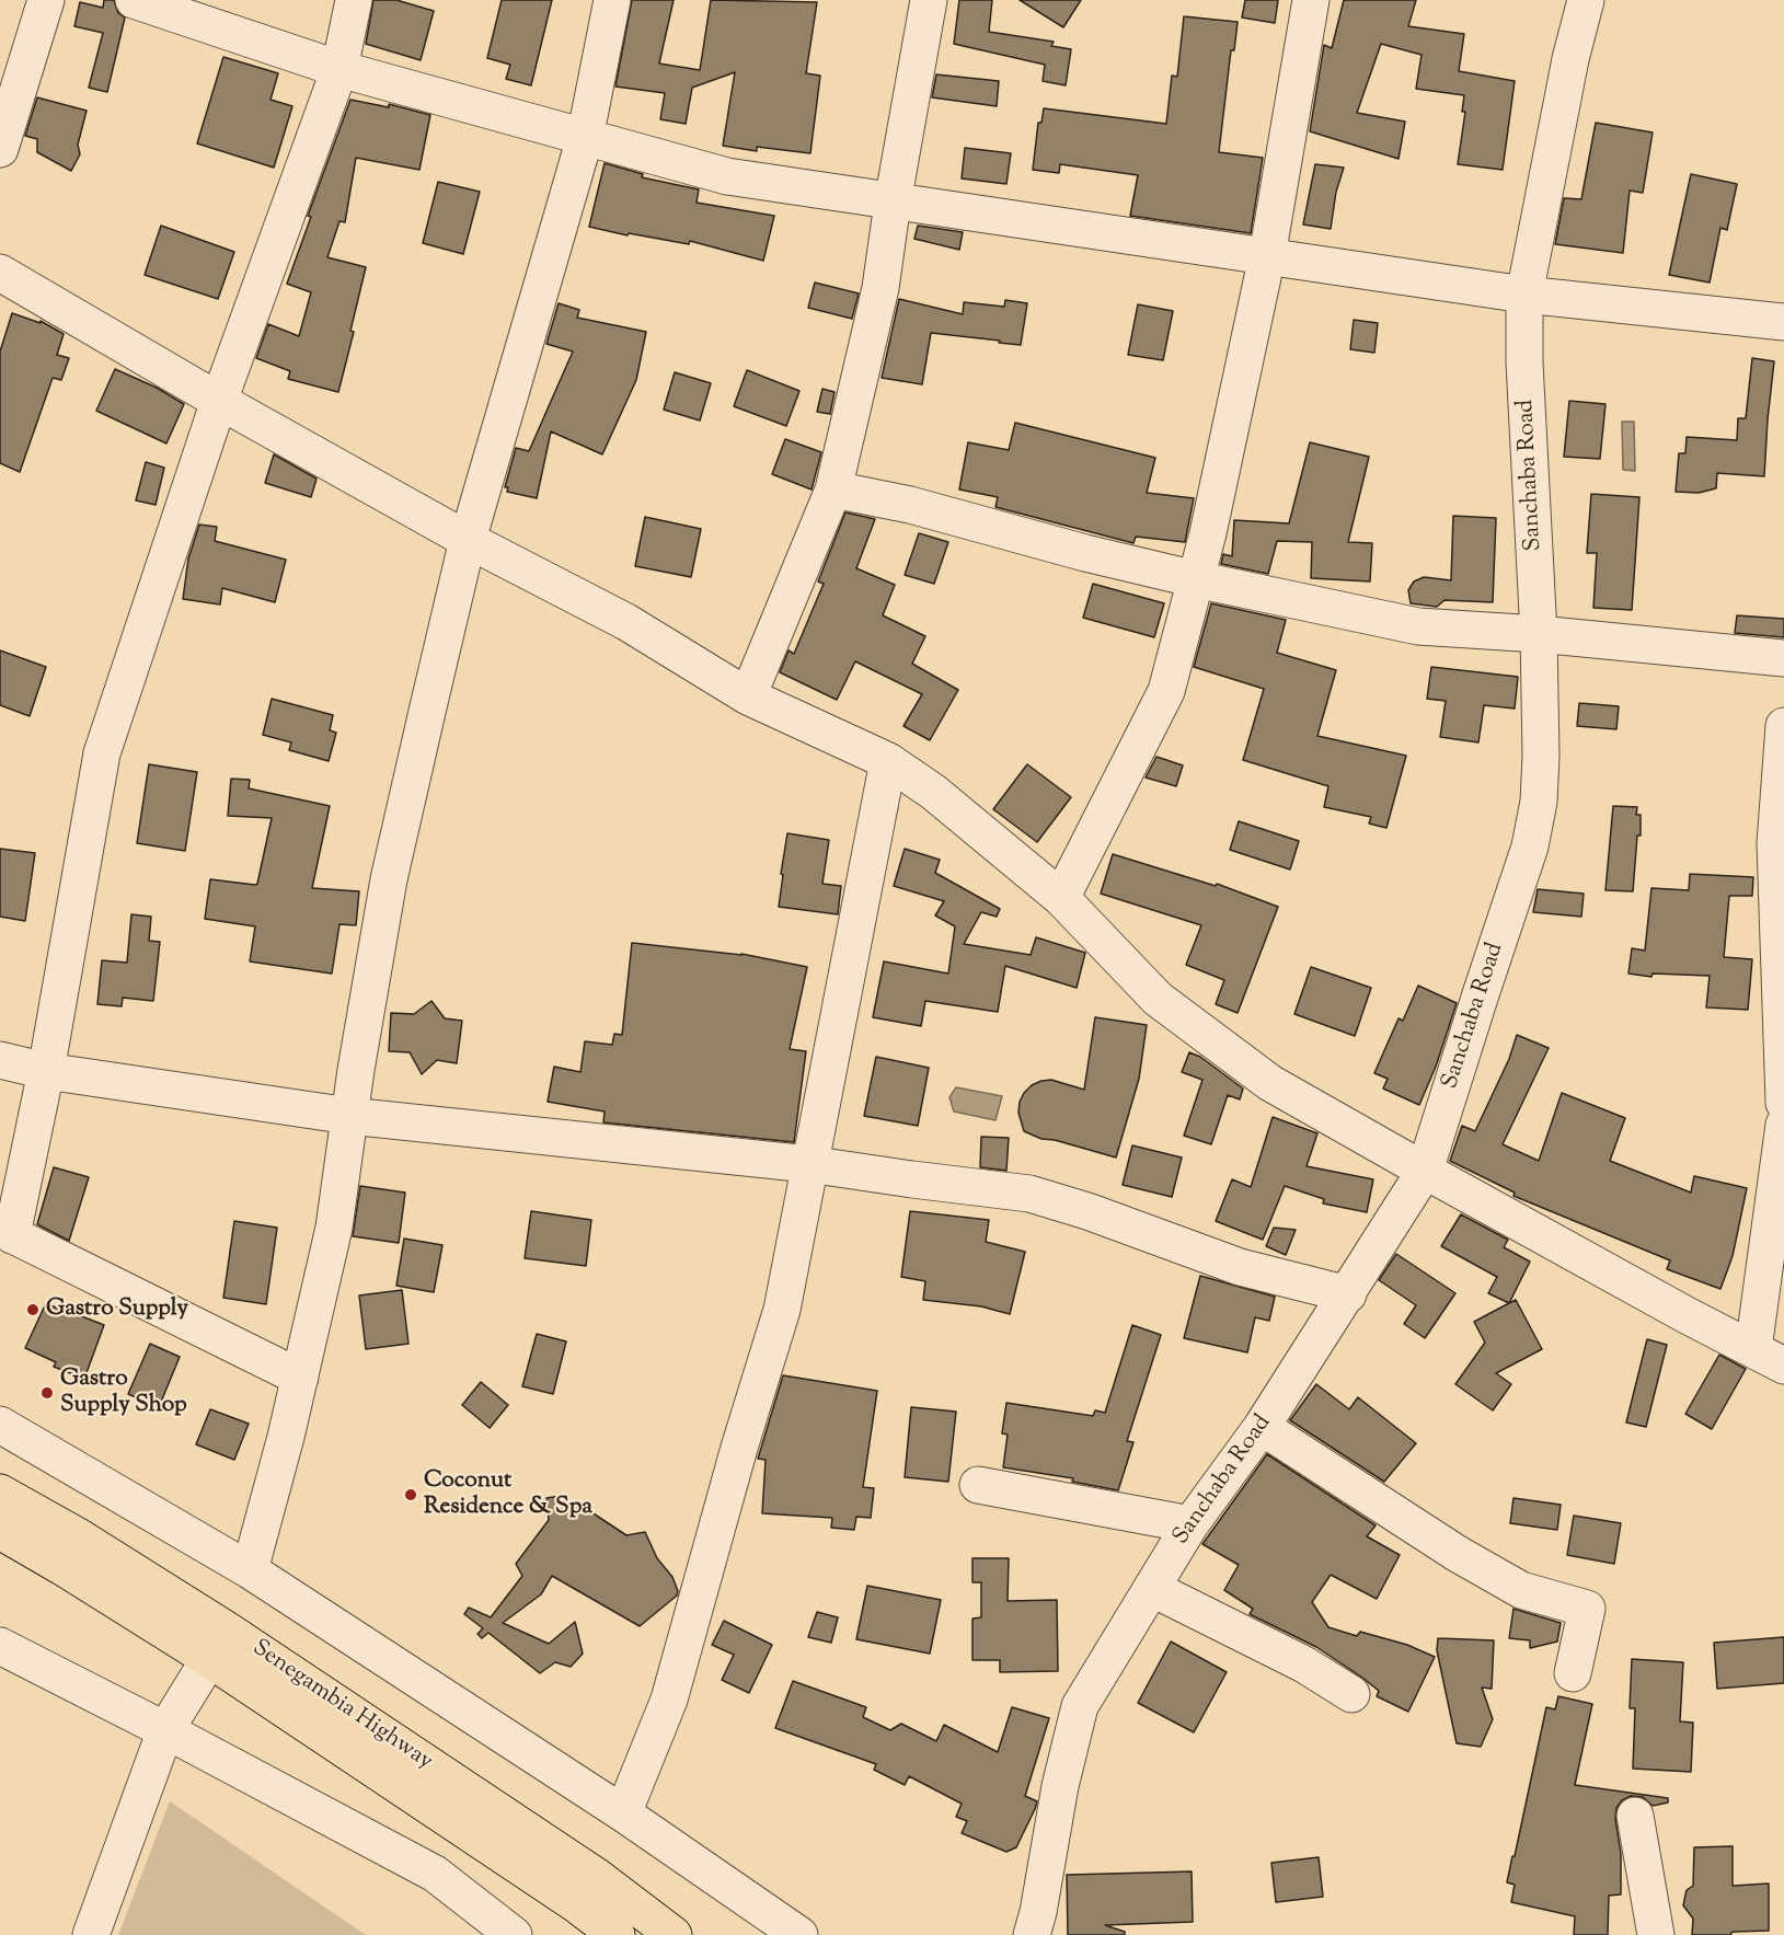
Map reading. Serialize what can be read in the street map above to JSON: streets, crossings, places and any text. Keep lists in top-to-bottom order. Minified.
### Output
{"streets":{"main road":["Senegambia Highway"],"street":["Sanchaba Road"]},"places":["Gastro Supply","Gastro Supply Shop","Coconut Residence & Spa"]}
